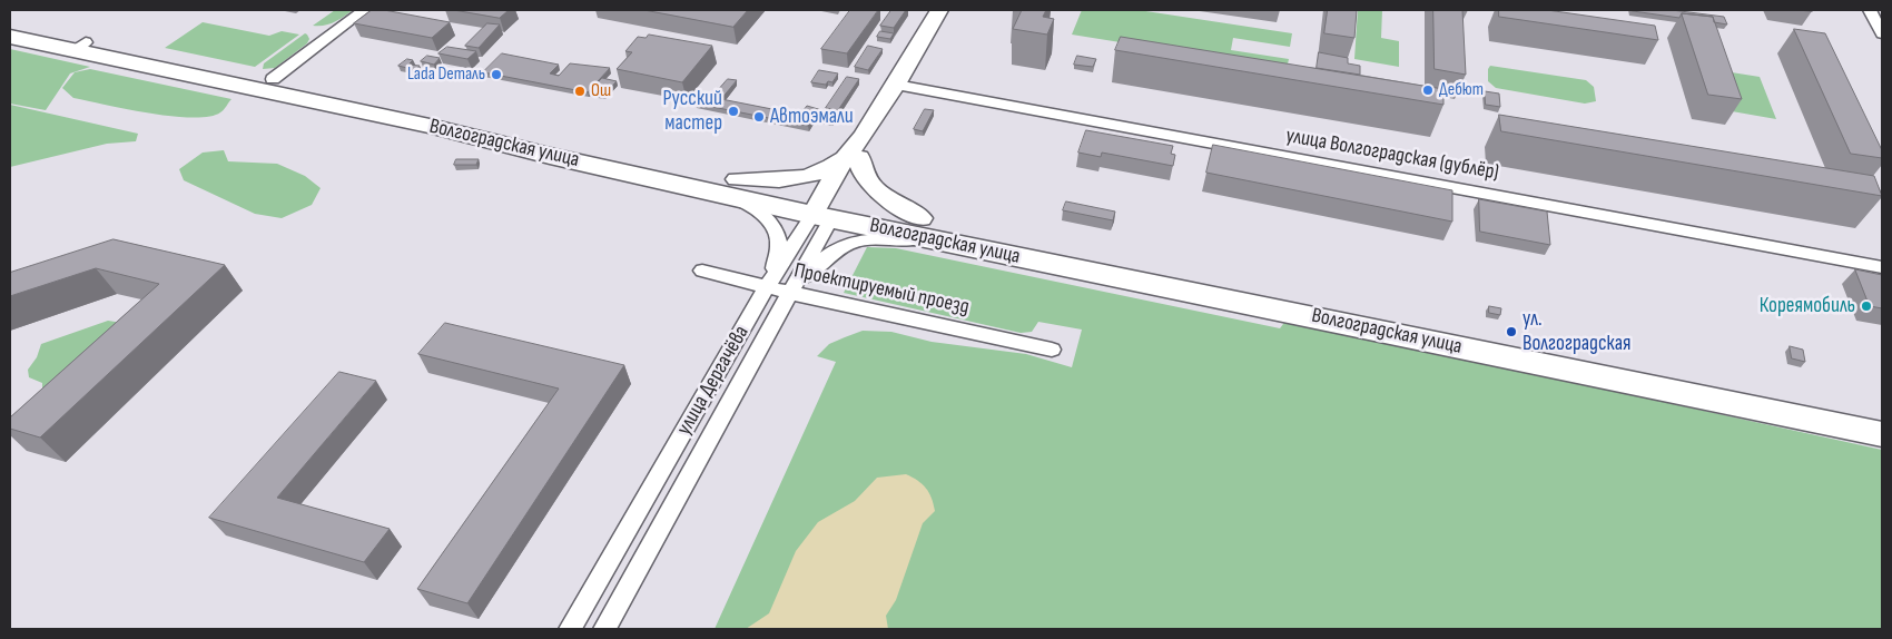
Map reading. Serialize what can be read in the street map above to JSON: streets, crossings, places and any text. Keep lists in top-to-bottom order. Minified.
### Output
{"streets":{"main road":["Волгоградская улица"],"street":["улица Волгоградская (дублёр)","Проектируемый проезд","улица Дергачёва"]},"crossings":[["Волгоградская улица","улица Дергачёва"],["улица Волгоградская (дублёр)","улица Дергачёва"],["Проектируемый проезд","улица Дергачёва"]],"places":["Lada Dеталь","Дебют","Ош","Русский мастер","Автоэмали","Кореямобиль","ул. Волгоградская"]}
